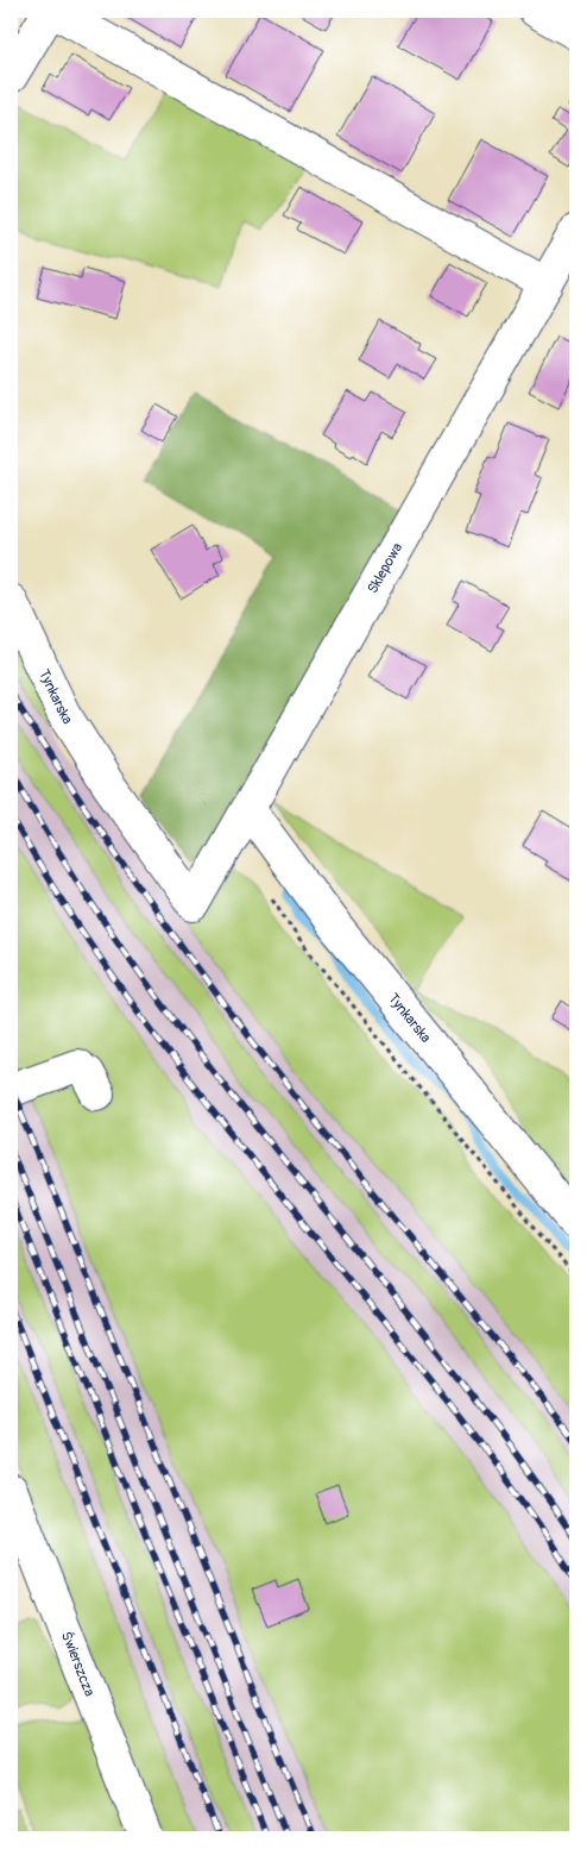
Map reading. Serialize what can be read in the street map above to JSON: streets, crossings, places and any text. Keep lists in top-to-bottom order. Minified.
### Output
{"streets":{"street":["Sklepowa","Tynkarska","Świerszcza"]},"crossings":[["Sklepowa","Tynkarska"]]}
